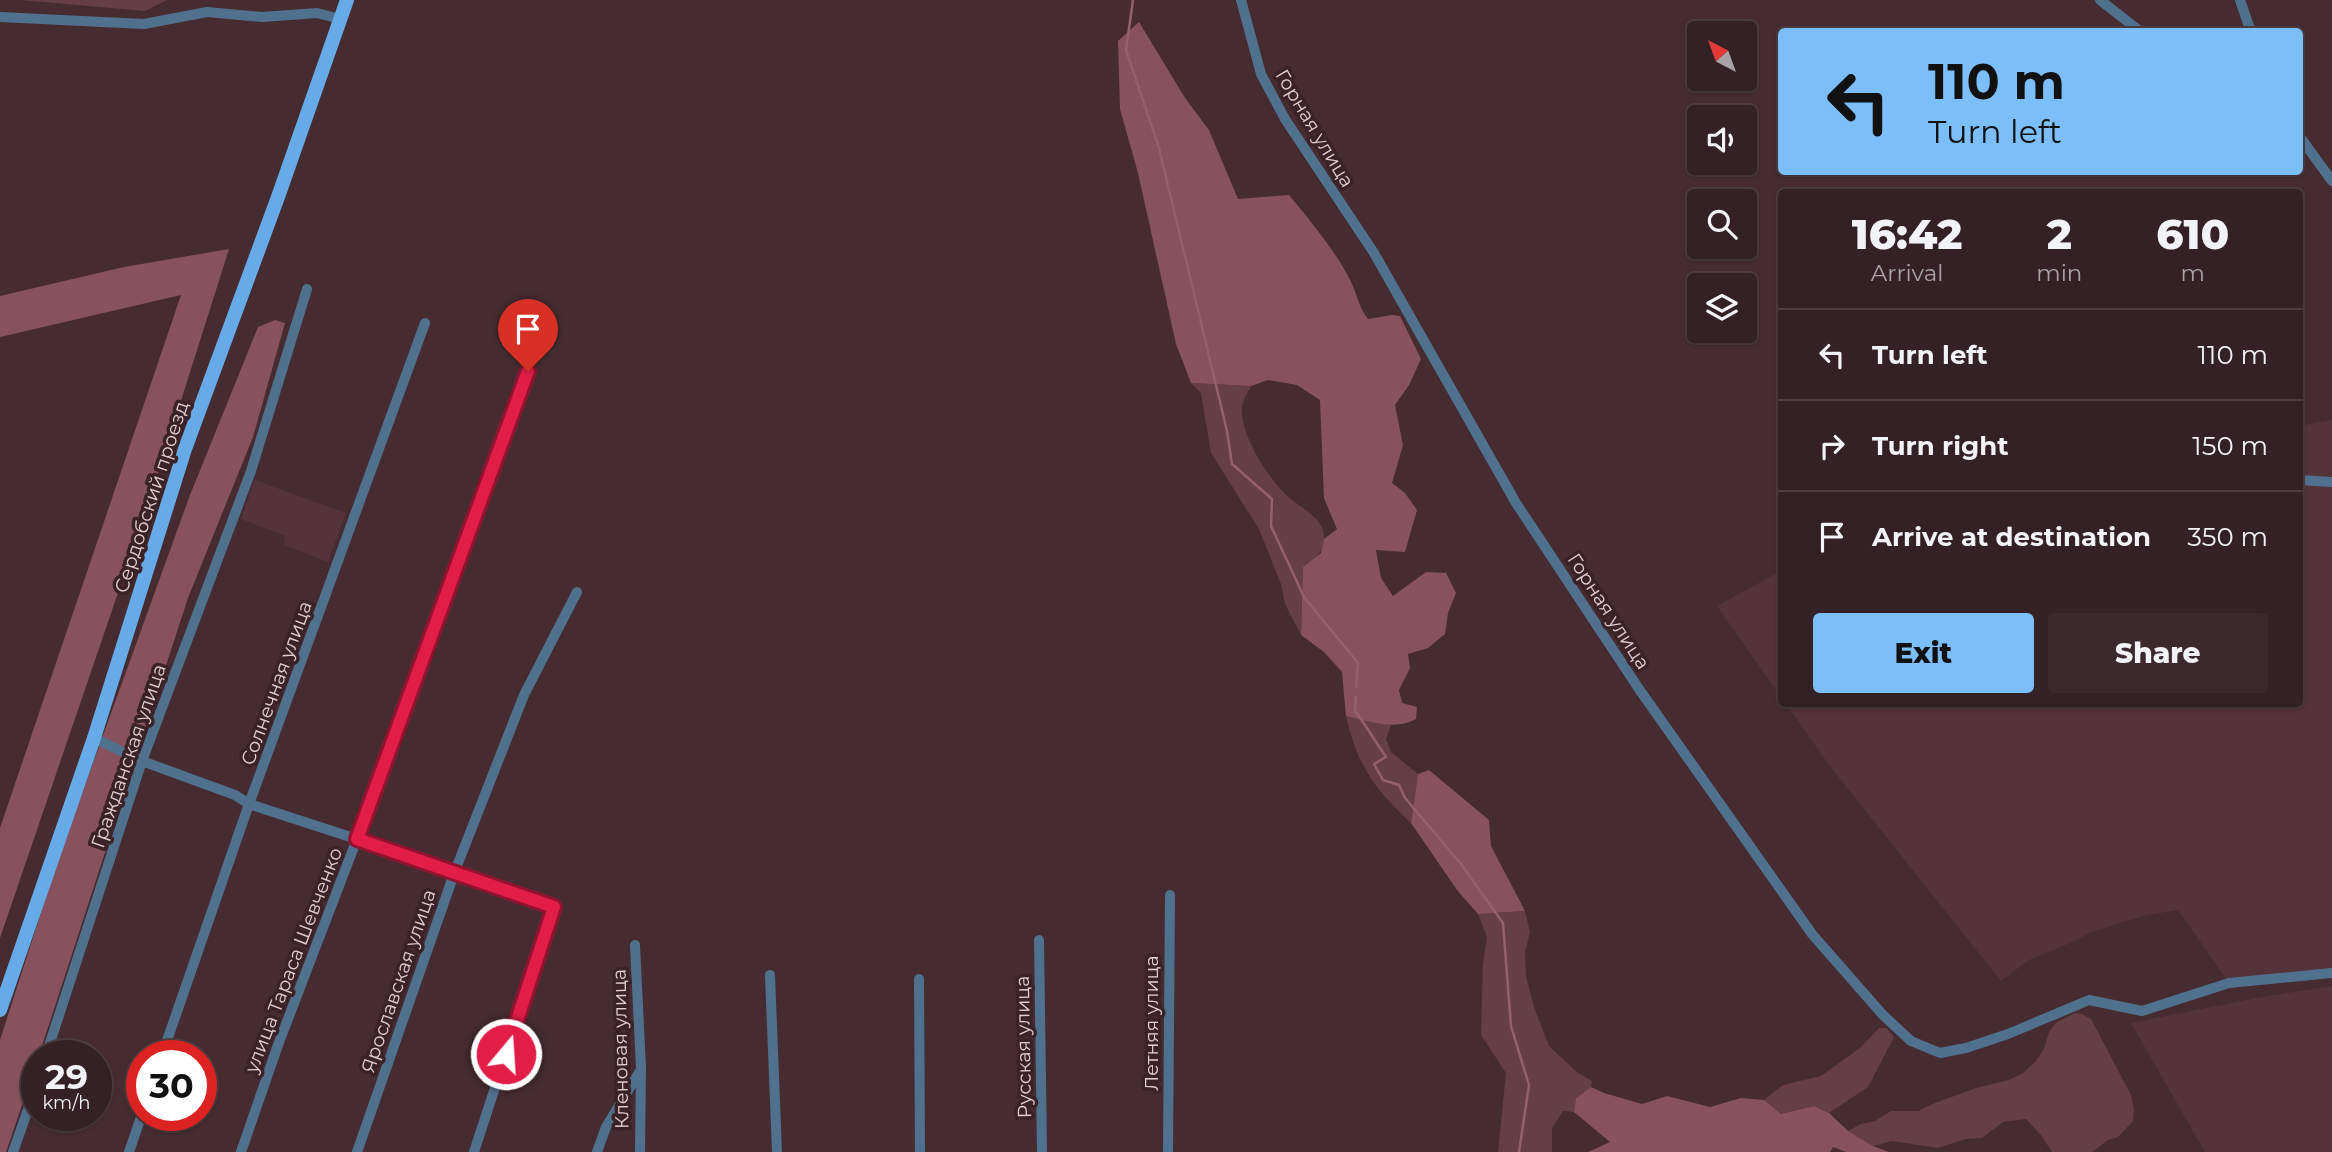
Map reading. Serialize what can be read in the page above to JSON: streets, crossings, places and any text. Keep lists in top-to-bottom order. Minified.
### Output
{"streets":{"main road":["Сердобский проезд"],"street":["Горная улица","Солнечная улица","Гражданская улица","улица Тараса Шевченко","Ярославская улица","Летняя улица","Русская улица","Кленовая улица"]},"north":"top left","page":{"turn":["110 m","Turn left"],"eta":["16:42","Arrival","2","min","610","m"],"list":[{"name":"Turn left","value":"110 m"},{"name":"Turn right","value":"150 m"},{"name":"Arrive at destination","value":"350 m"}],"buttons":["Exit","Share"],"speed":"29 km/h","limit":"30"}}
